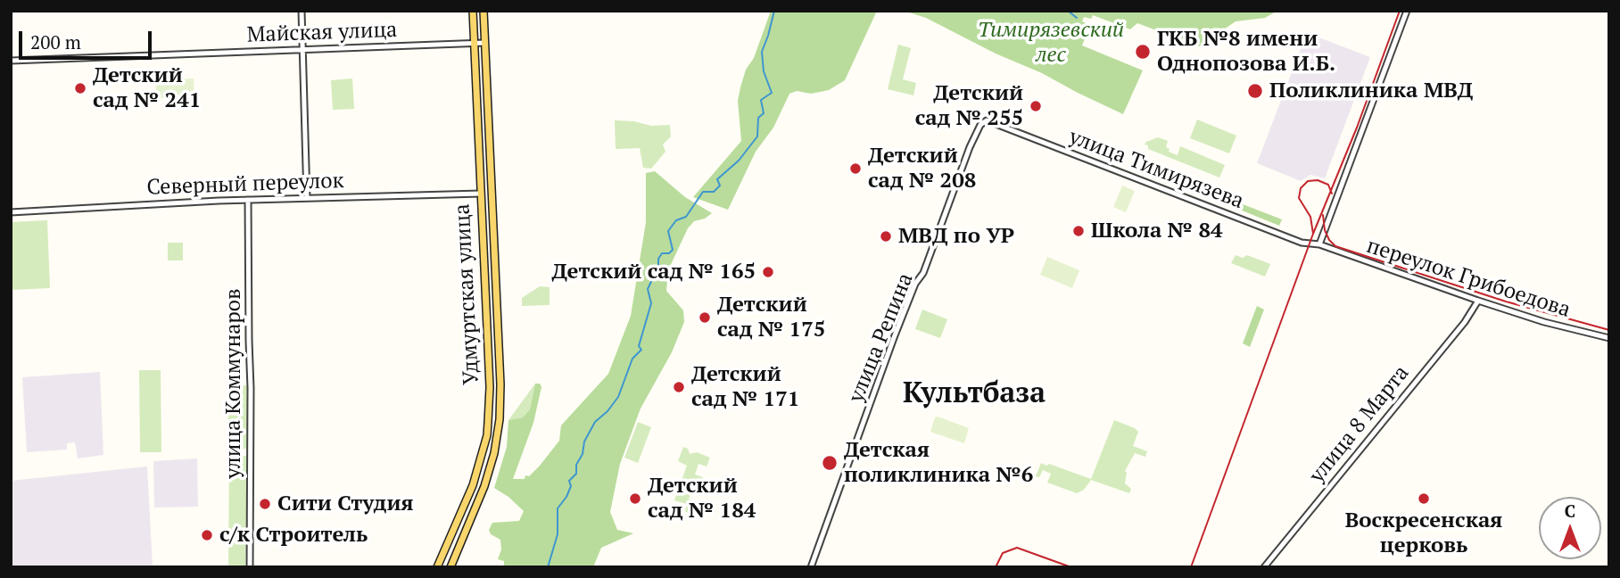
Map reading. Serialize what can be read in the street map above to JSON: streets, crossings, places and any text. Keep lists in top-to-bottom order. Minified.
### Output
{"streets":{"main road":["Удмуртская улица"],"street":["Майская улица","улица Тимирязева","Северный переулок","переулок Грибоедова","улица Репина","улица Коммунаров","улица 8 Марта"]},"crossings":[["Майская улица","Удмуртская улица"],["улица Тимирязева","переулок Грибоедова"],["улица Тимирязева","улица Репина"],["Северный переулок","Удмуртская улица"],["Северный переулок","улица Коммунаров"],["переулок Грибоедова","улица 8 Марта"]],"districts":["Культбаза"],"parks":["Тимирязевский лес"],"places":["ГКБ №8 имени Однопозова И.Б.","Детский сад № 241","Поликлиника МВД","Детский сад № 255","Детский сад № 208","Школа № 84","МВД по УР","Детский сад № 165","Детский сад № 175","Детский сад № 171","Детская поликлиника №6","Детский сад № 184","Воскресенская церковь","Сити Студия","с/к Строитель"],"scale_bar":"200 m","north":"top"}
